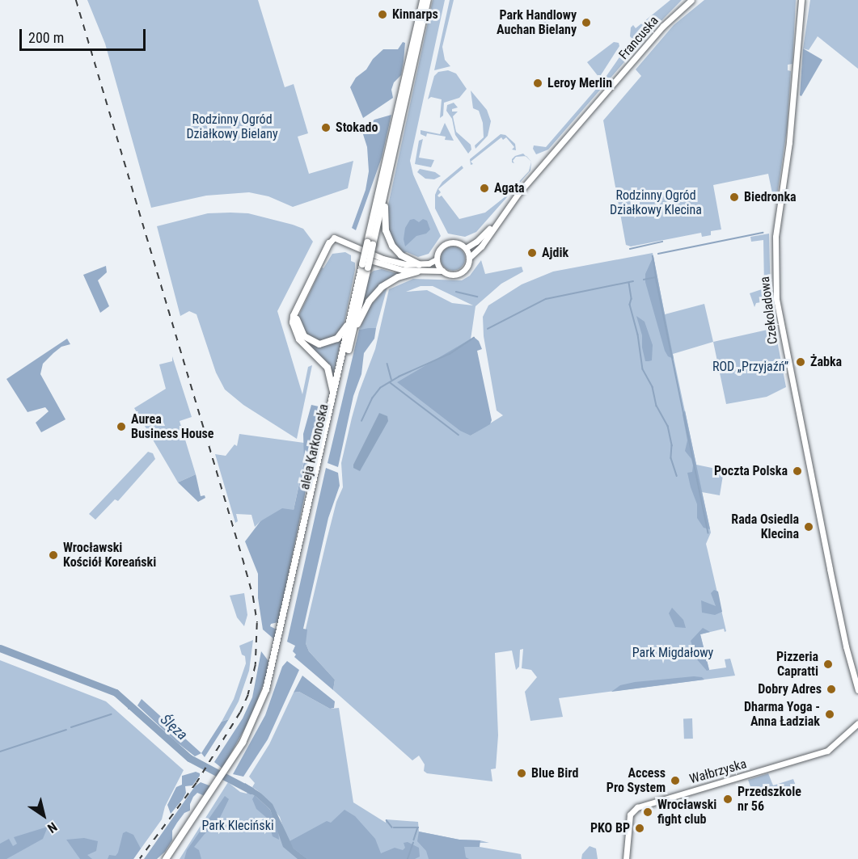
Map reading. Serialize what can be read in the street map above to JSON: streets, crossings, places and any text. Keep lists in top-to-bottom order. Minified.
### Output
{"streets":{"main road":["aleja Karkonoska"],"street":["Francuska","Czekoladowa","Wałbrzyska"]},"water":["Ślęza"],"parks":["Rodzinny Ogród Działkowy Bielany","Rodzinny Ogród Działkowy Klecina","ROD „Przyjaźń”","Park Migdałowy","Park Kleciński"],"places":["Kinnarps","Park Handlowy Auchan Bielany","Leroy Merlin","Stokado","Agata","Biedronka","Ajdik","Żabka","Aurea Business House","Poczta Polska","Rada Osiedla Klecina","Wrocławski Kościół Koreański","Pizzeria Capratti","Dobry Adres","Dharma Yoga - Anna Ładziak","Blue Bird","Access Pro System","Przedszkole nr 56","Wrocławski fight club","PKO BP"],"scale_bar":"200 m","north":"bottom right"}
